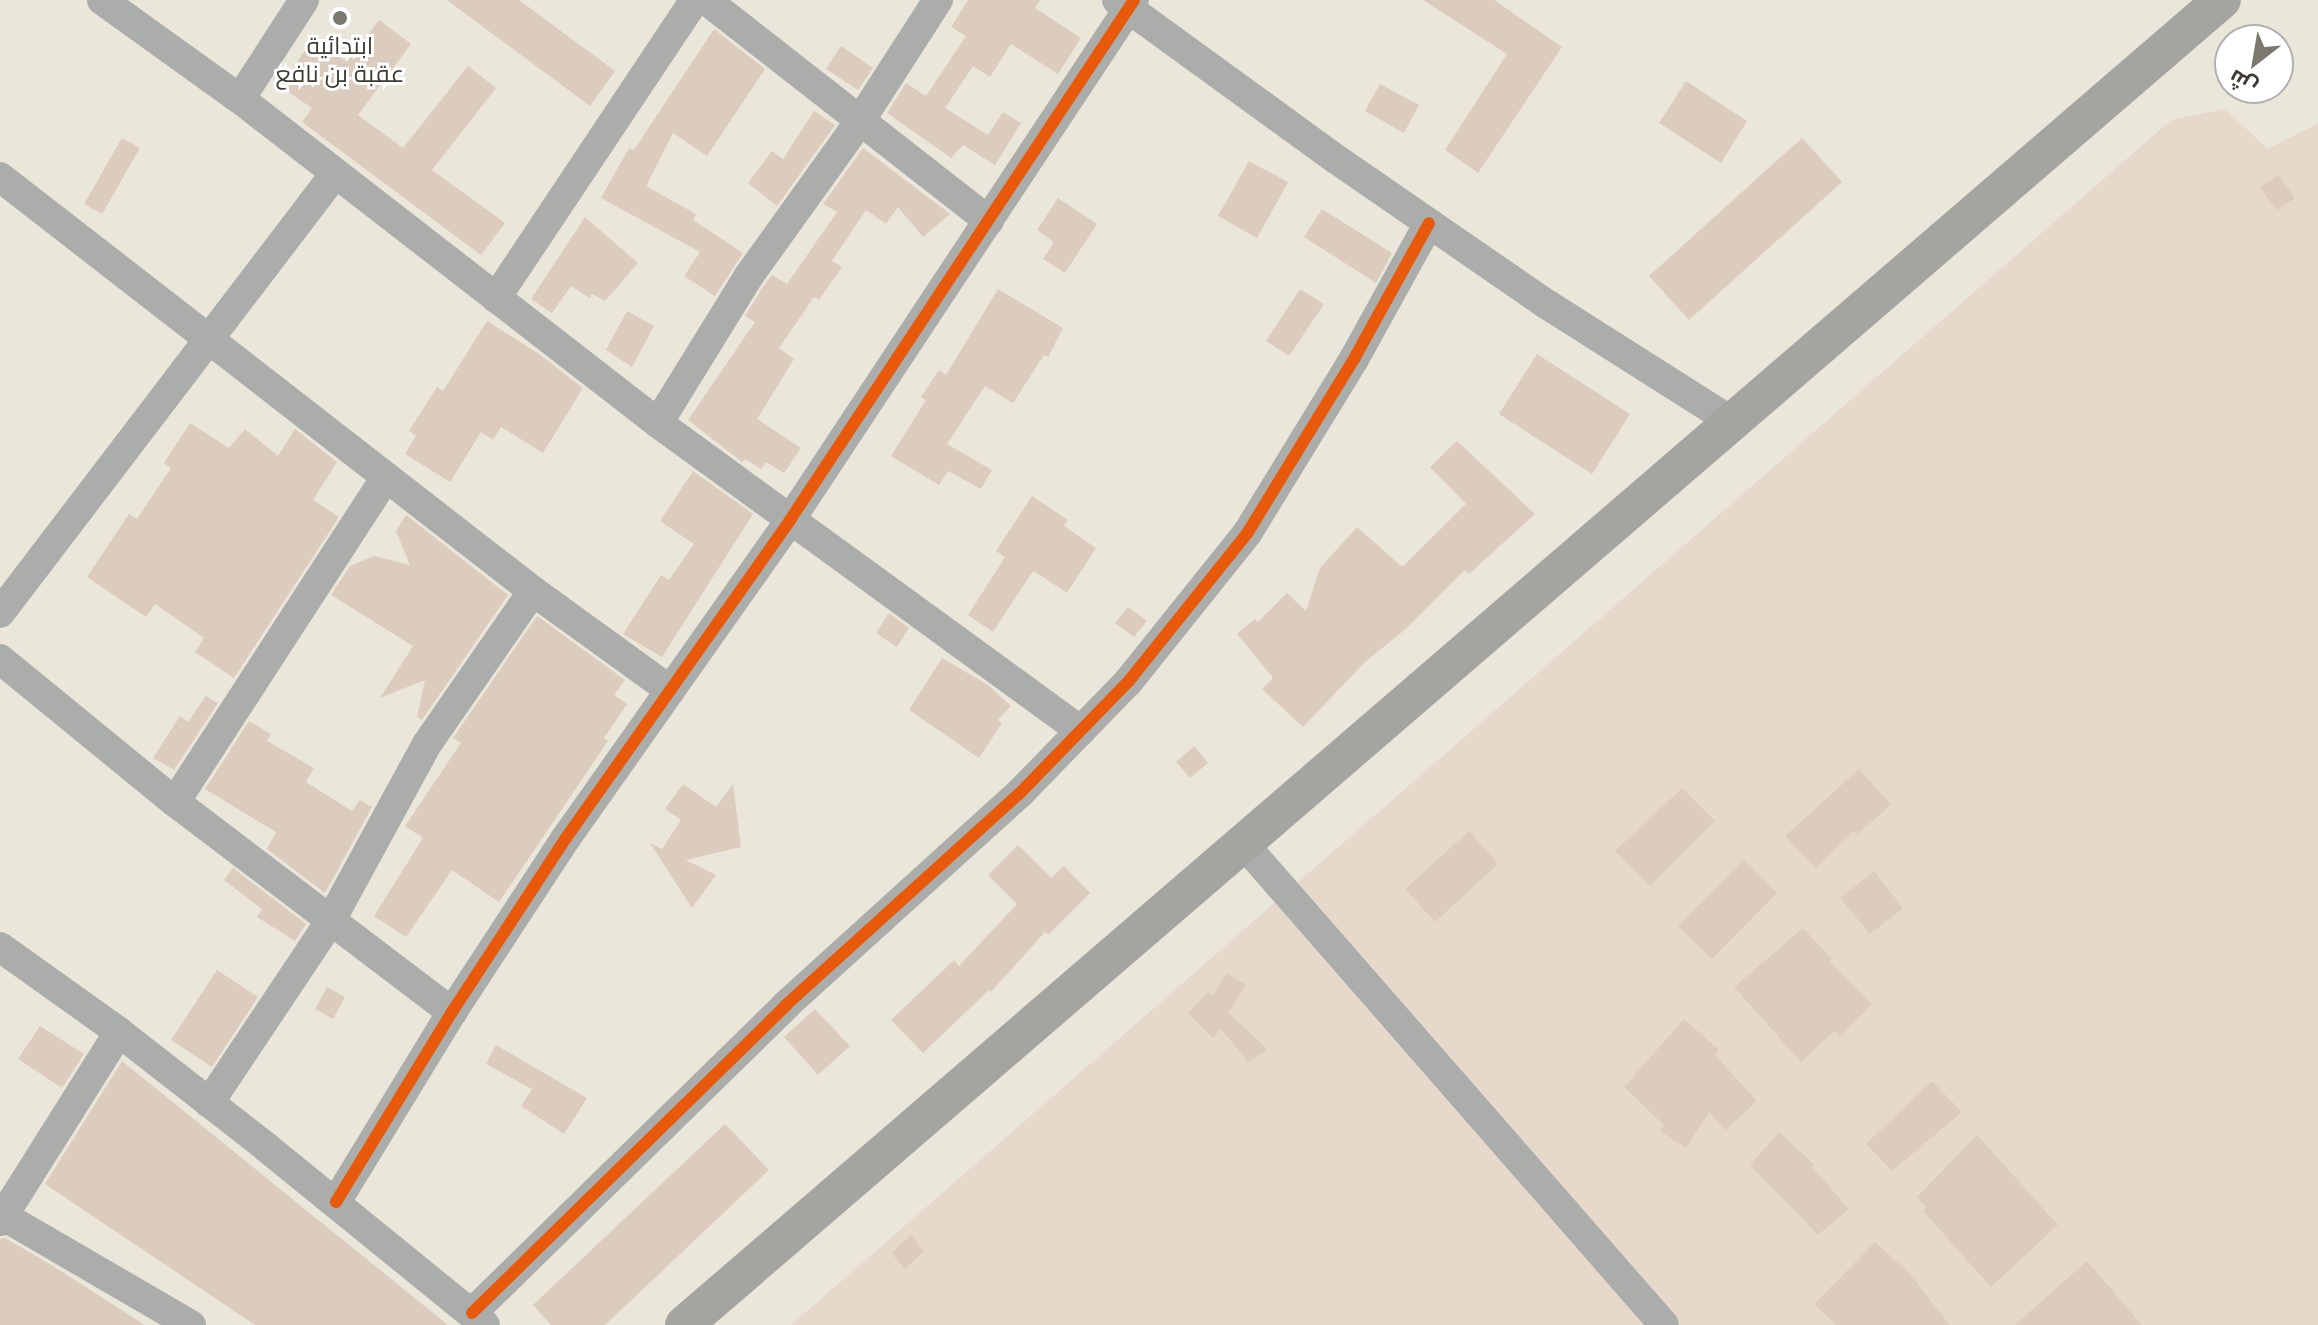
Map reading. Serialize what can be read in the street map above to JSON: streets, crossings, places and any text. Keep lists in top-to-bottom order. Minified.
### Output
{"places":["ابتدائية عقبة بن نافع"],"north":"bottom left"}
